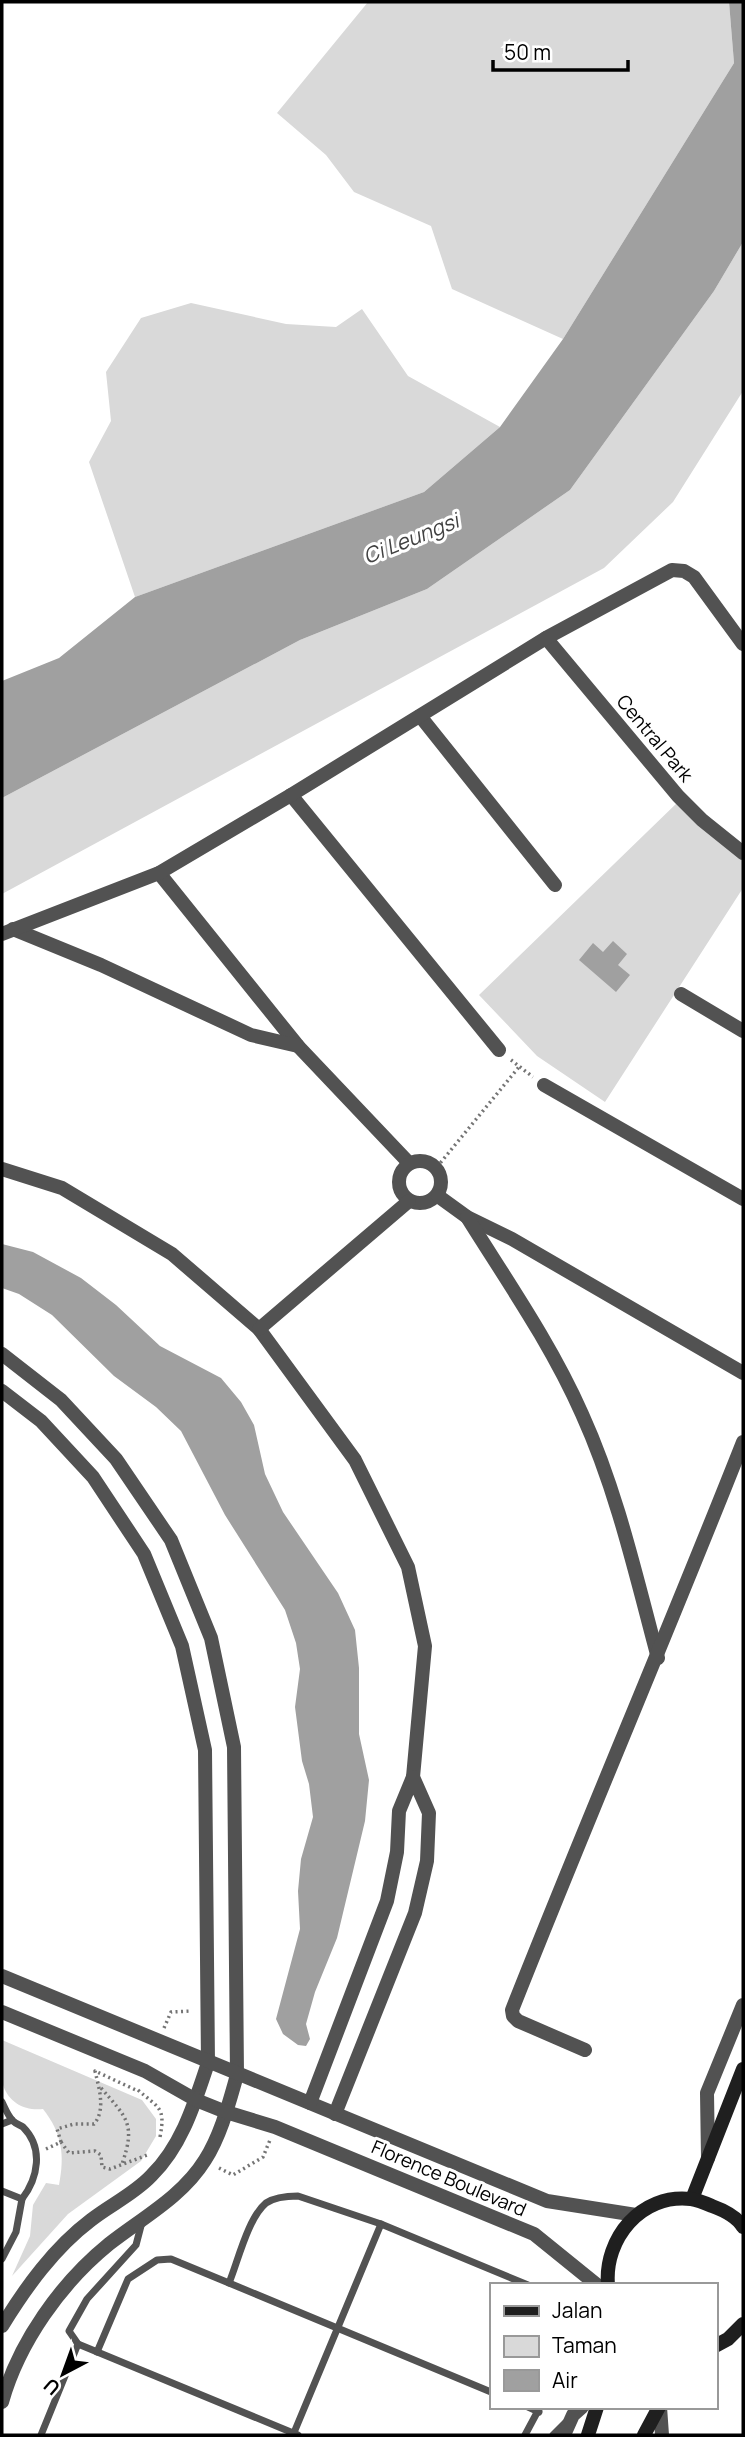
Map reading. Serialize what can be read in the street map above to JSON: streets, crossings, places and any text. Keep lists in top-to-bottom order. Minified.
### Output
{"streets":{"street":["Central Park","Florence Boulevard"]},"water":["Ci Leungsi"],"legend":["Jalan","Taman","Air"],"scale_bar":"50 m","north":"bottom left"}
